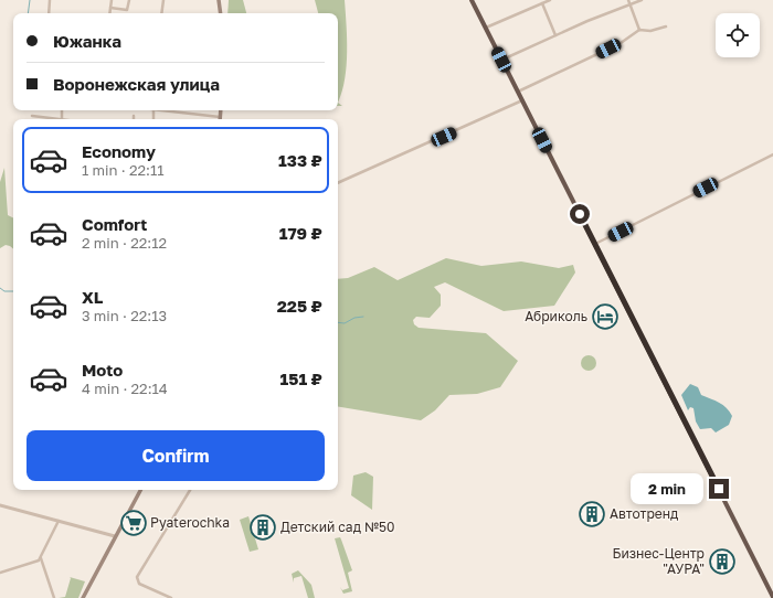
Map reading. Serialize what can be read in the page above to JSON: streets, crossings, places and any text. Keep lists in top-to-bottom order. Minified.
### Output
{"places":{"hotel":["Абриколь"],"building":["Автотренд","Детский сад №50","Бизнес-Центр \"АУРА\""],"supermarket":["Pyaterochka"]},"page":{"banner":["Южанка","Воронежская улица"],"list":[{"name":"Economy","note":"1 min · 22:11","value":"133 ₽"},{"name":"Comfort","note":"2 min · 22:12","value":"179 ₽"},{"name":"XL","note":"3 min · 22:13","value":"225 ₽"},{"name":"Moto","note":"4 min · 22:14","value":"151 ₽"}],"buttons":"Confirm","bubble":"2 min"}}
